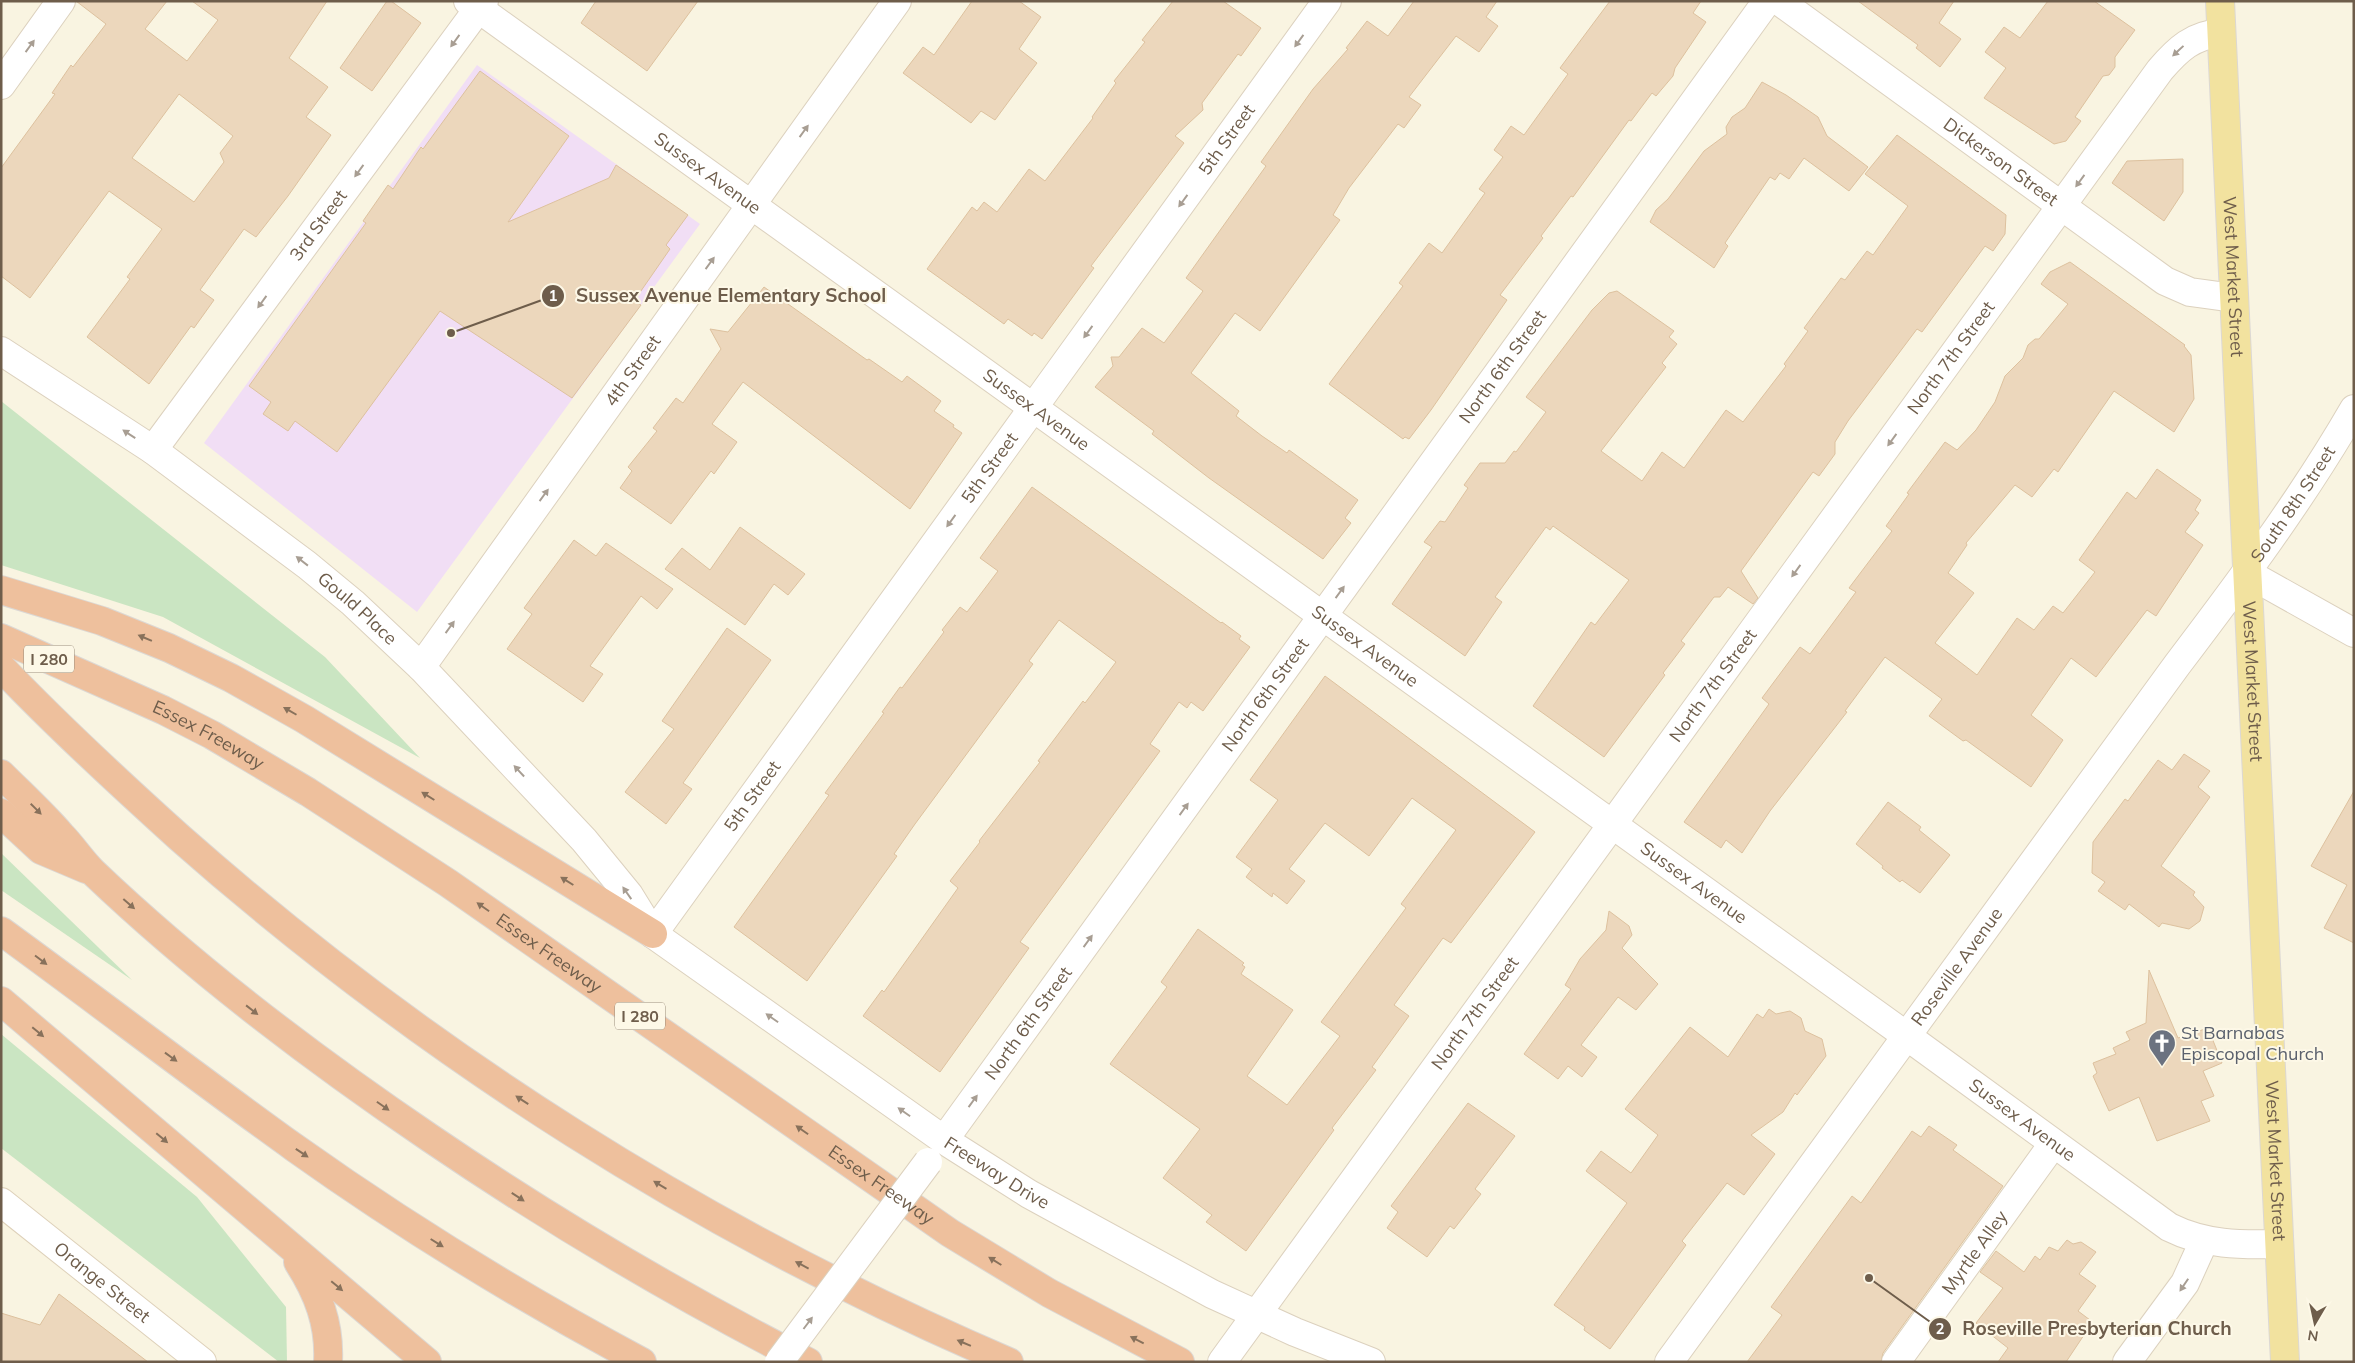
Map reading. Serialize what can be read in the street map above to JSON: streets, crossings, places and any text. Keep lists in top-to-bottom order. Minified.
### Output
{"streets":{"highway":["I 280","Essex Freeway"],"main road":["West Market Street"],"street":["5th Street","Dickerson Street","Sussex Avenue","3rd Street","North 7th Street","North 6th Street","4th Street","South 8th Street","Gould Place","Roseville Avenue","Freeway Drive","Myrtle Alley","Orange Street"]},"crossings":[["5th Street","Sussex Avenue"],["5th Street","Gould Place"],["5th Street","Freeway Drive"],["Dickerson Street","West Market Street"],["Dickerson Street","North 7th Street"],["Sussex Avenue","3rd Street"],["Sussex Avenue","West Market Street"],["Sussex Avenue","North 7th Street"],["Sussex Avenue","North 6th Street"],["Sussex Avenue","4th Street"],["Sussex Avenue","Roseville Avenue"],["Sussex Avenue","Myrtle Alley"],["3rd Street","Gould Place"],["West Market Street","North 7th Street"],["West Market Street","South 8th Street"],["West Market Street","Roseville Avenue"],["North 7th Street","Freeway Drive"],["North 6th Street","Freeway Drive"],["4th Street","Gould Place"],["South 8th Street","Roseville Avenue"],["Gould Place","Freeway Drive"]],"one_way":["5th Street","3rd Street","North 7th Street","North 6th Street","4th Street","Gould Place","Freeway Drive"],"places":{"other":["Sussex Avenue Elementary School","Roseville Presbyterian Church"],"church":["St Barnabas Episcopal Church"]},"north":"bottom"}
